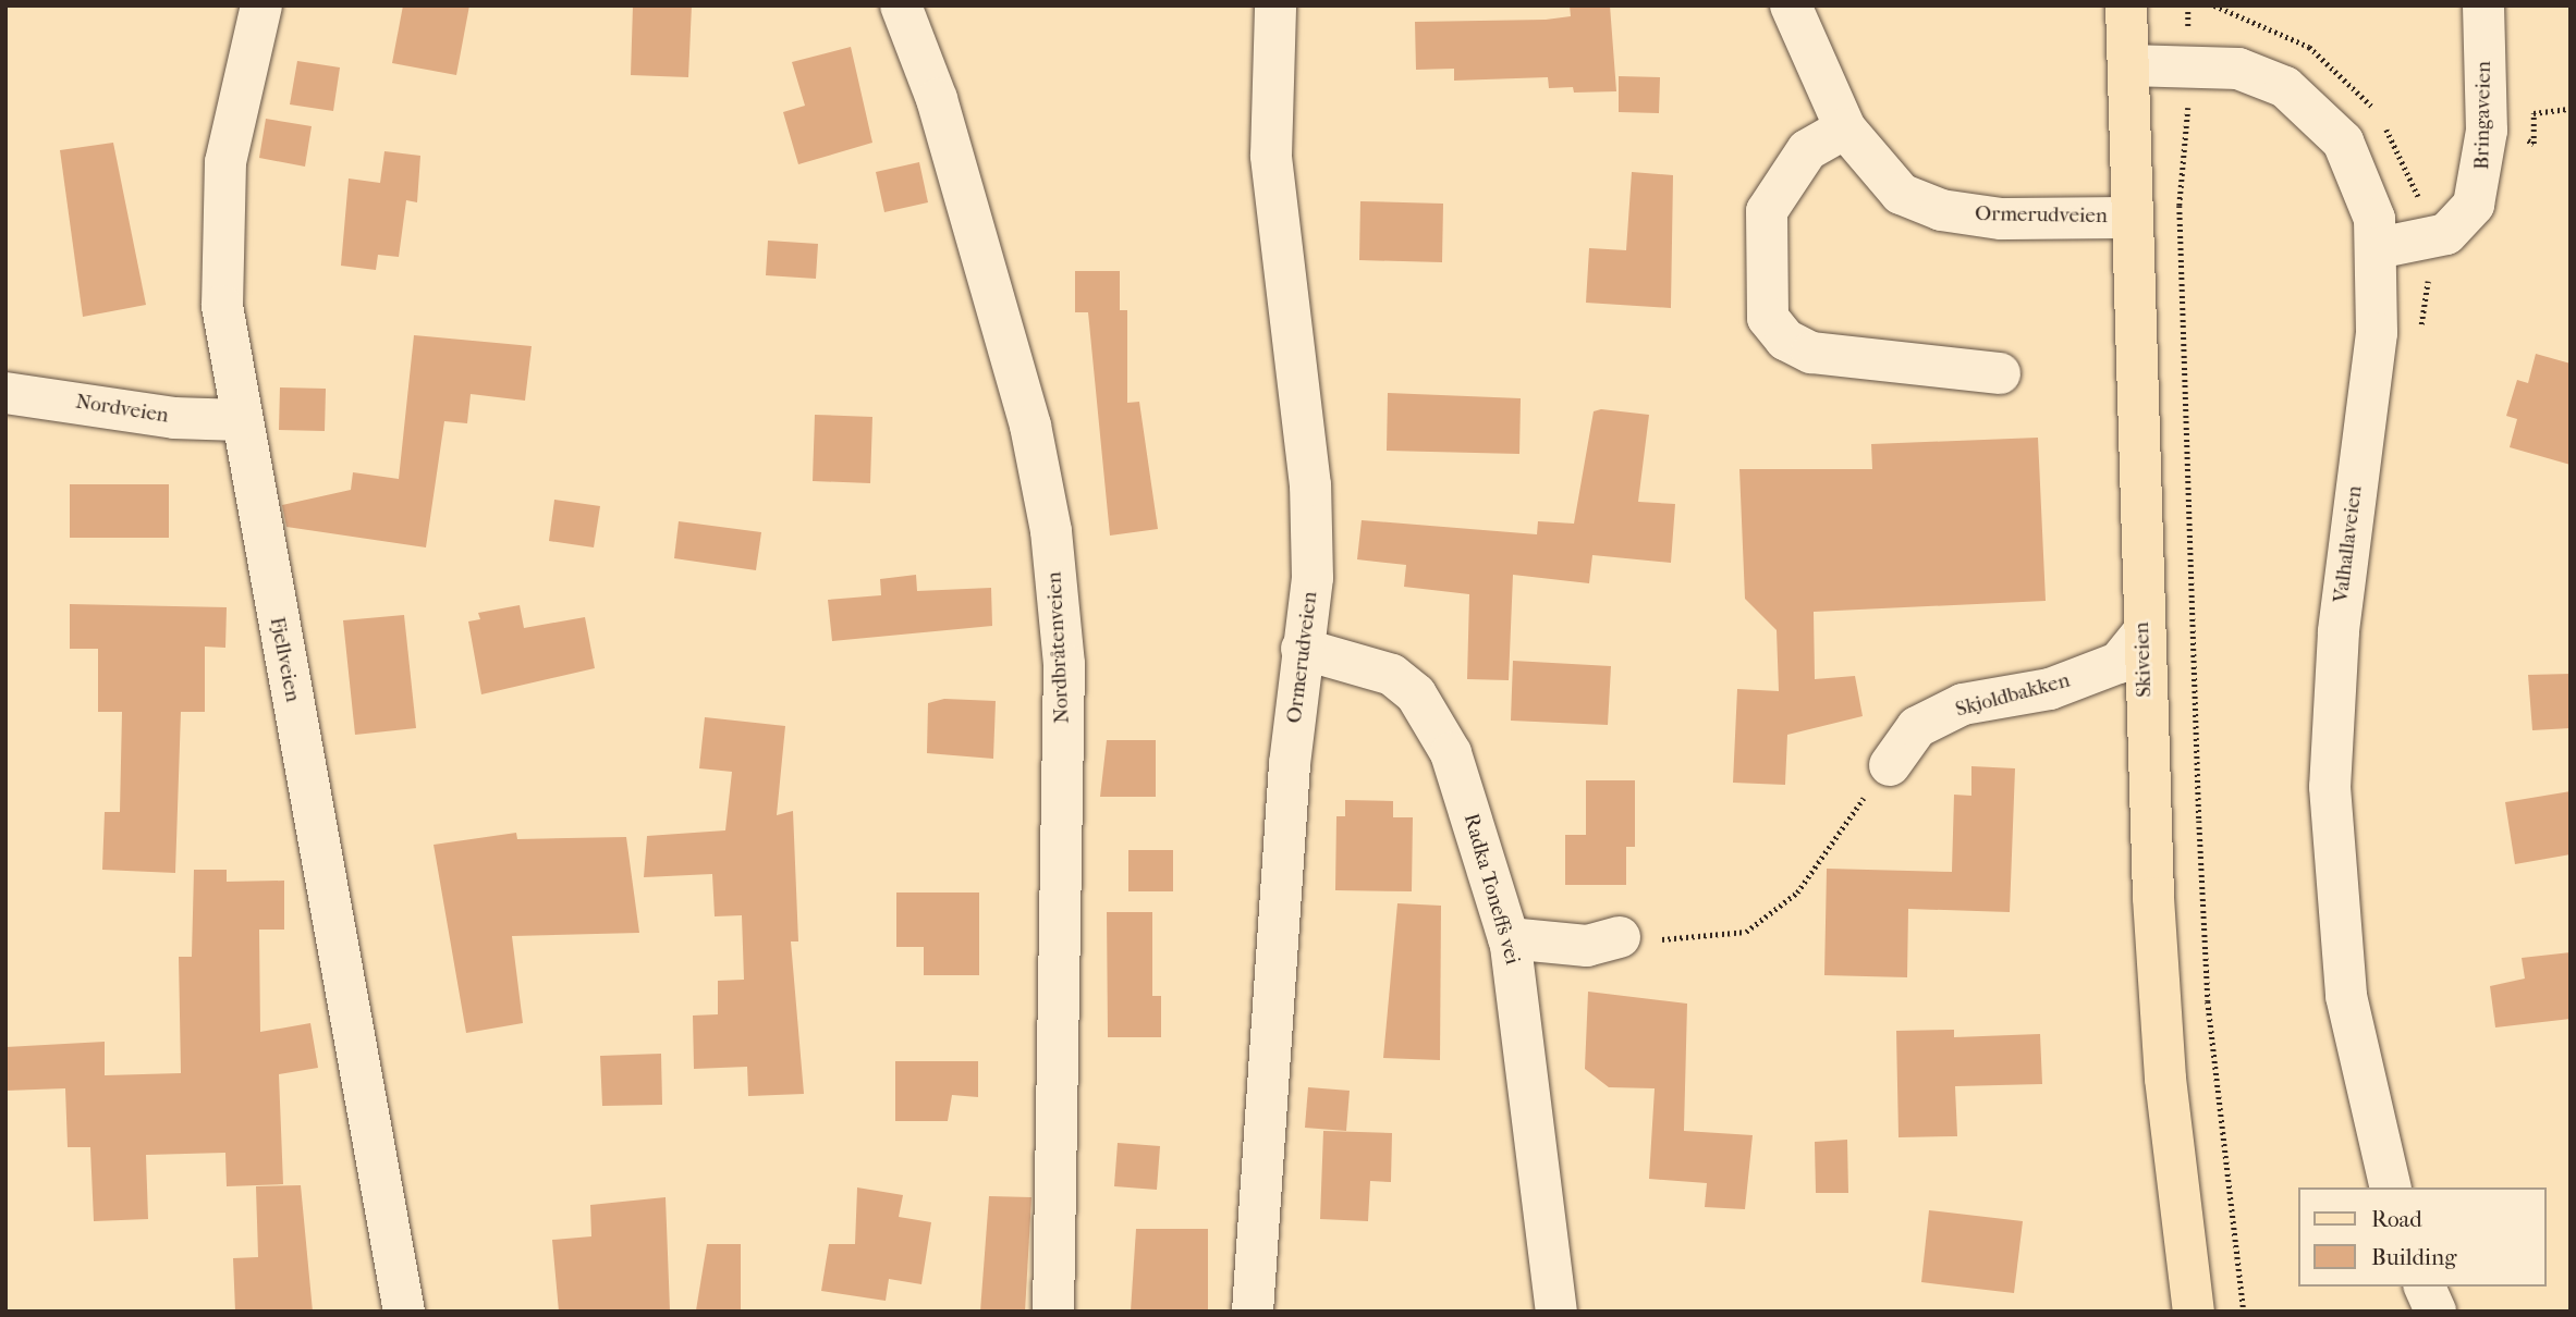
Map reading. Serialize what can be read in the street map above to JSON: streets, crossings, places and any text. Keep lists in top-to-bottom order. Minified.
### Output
{"streets":{"main road":["Skiveien"],"street":["Bringaveien","Ormerudveien","Nordveien","Valhallaveien","Nordbråtenveien","Fjellveien","Skjoldbakken","Radka Toneffs vei"]},"crossings":[["Bringaveien","Valhallaveien"],["Ormerudveien","Skiveien"],["Ormerudveien","Radka Toneffs vei"],["Nordveien","Fjellveien"],["Valhallaveien","Skiveien"],["Skiveien","Skjoldbakken"]],"legend":["Road","Building"]}
